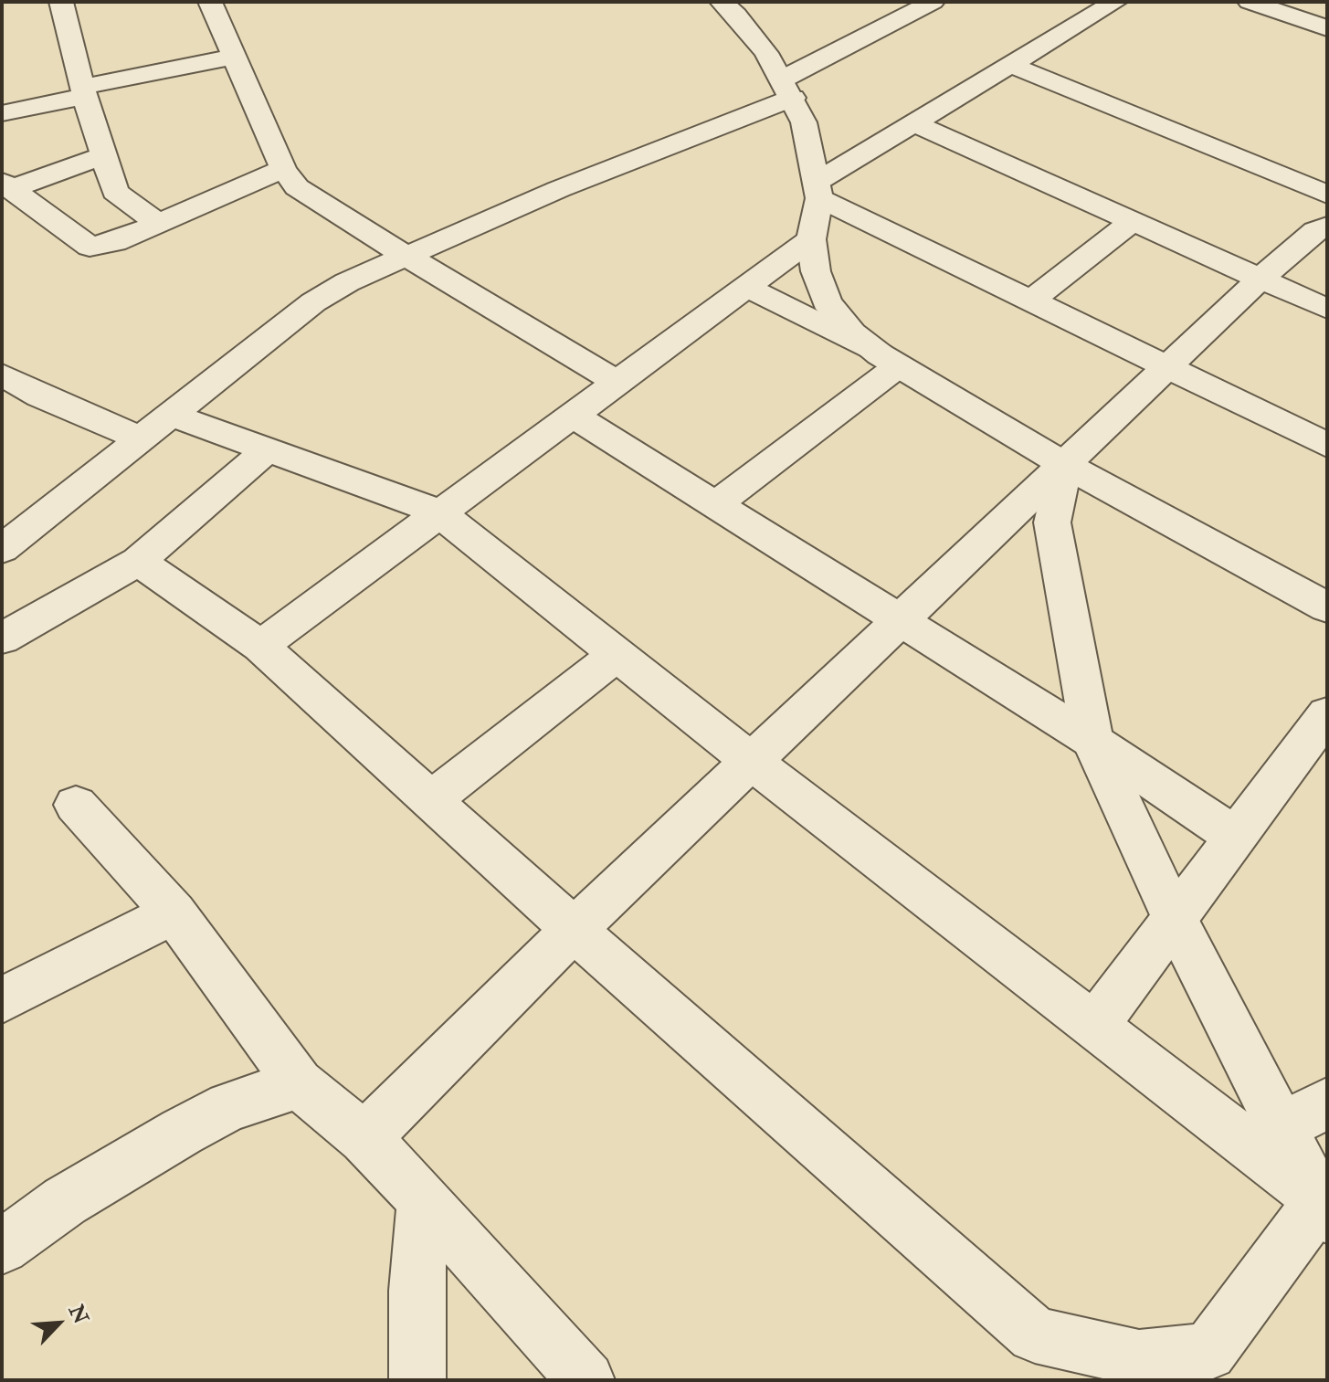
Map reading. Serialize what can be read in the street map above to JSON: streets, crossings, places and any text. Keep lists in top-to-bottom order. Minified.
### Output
{"north":"top right"}
